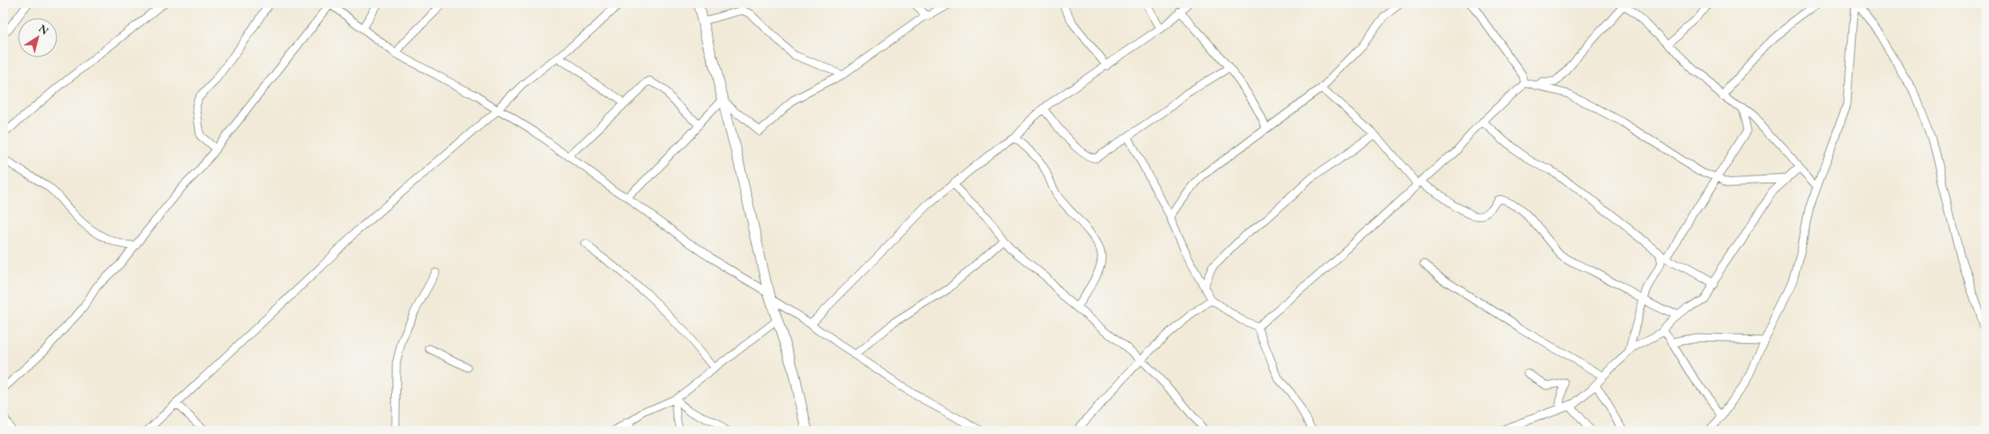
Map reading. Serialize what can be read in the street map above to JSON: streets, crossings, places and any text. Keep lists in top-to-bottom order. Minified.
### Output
{"north":"top right"}
